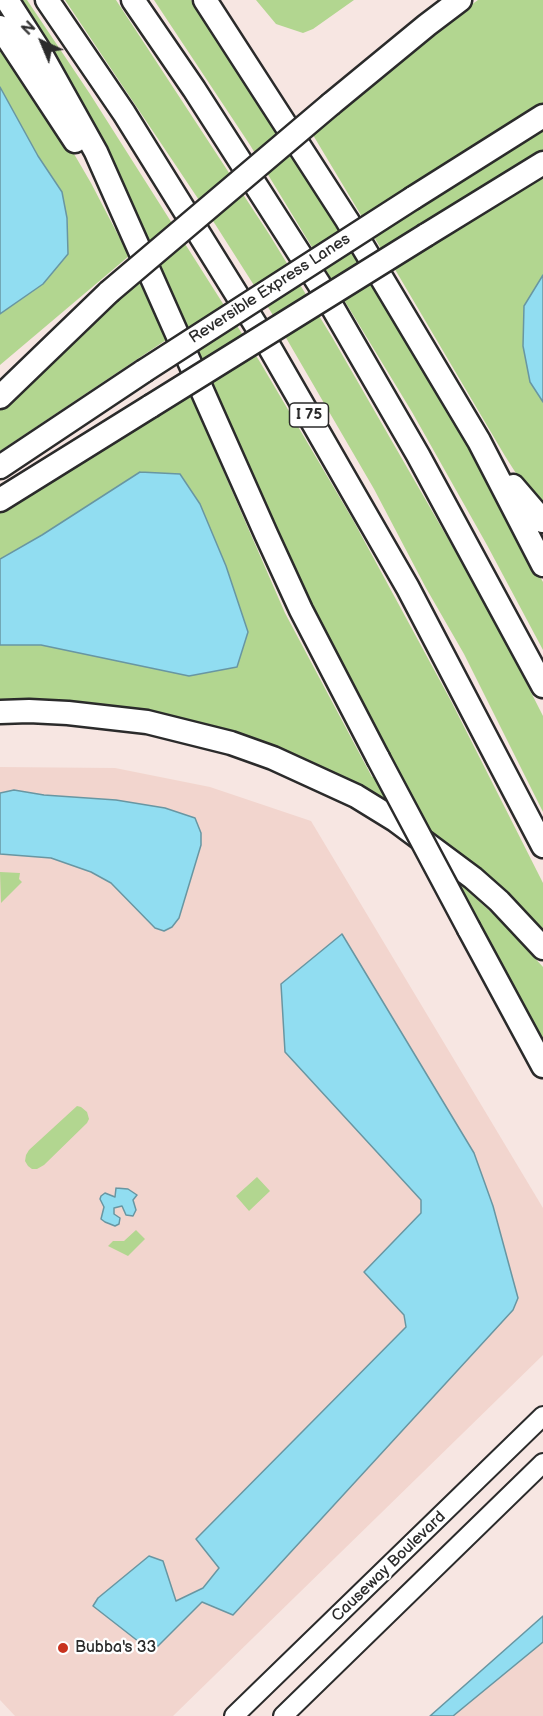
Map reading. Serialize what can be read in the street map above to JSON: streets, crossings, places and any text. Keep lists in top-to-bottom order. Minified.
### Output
{"streets":{"highway":["Reversible Express Lanes","I 75"],"main road":["Causeway Boulevard"]},"places":["Bubba's 33"],"north":"top left"}
